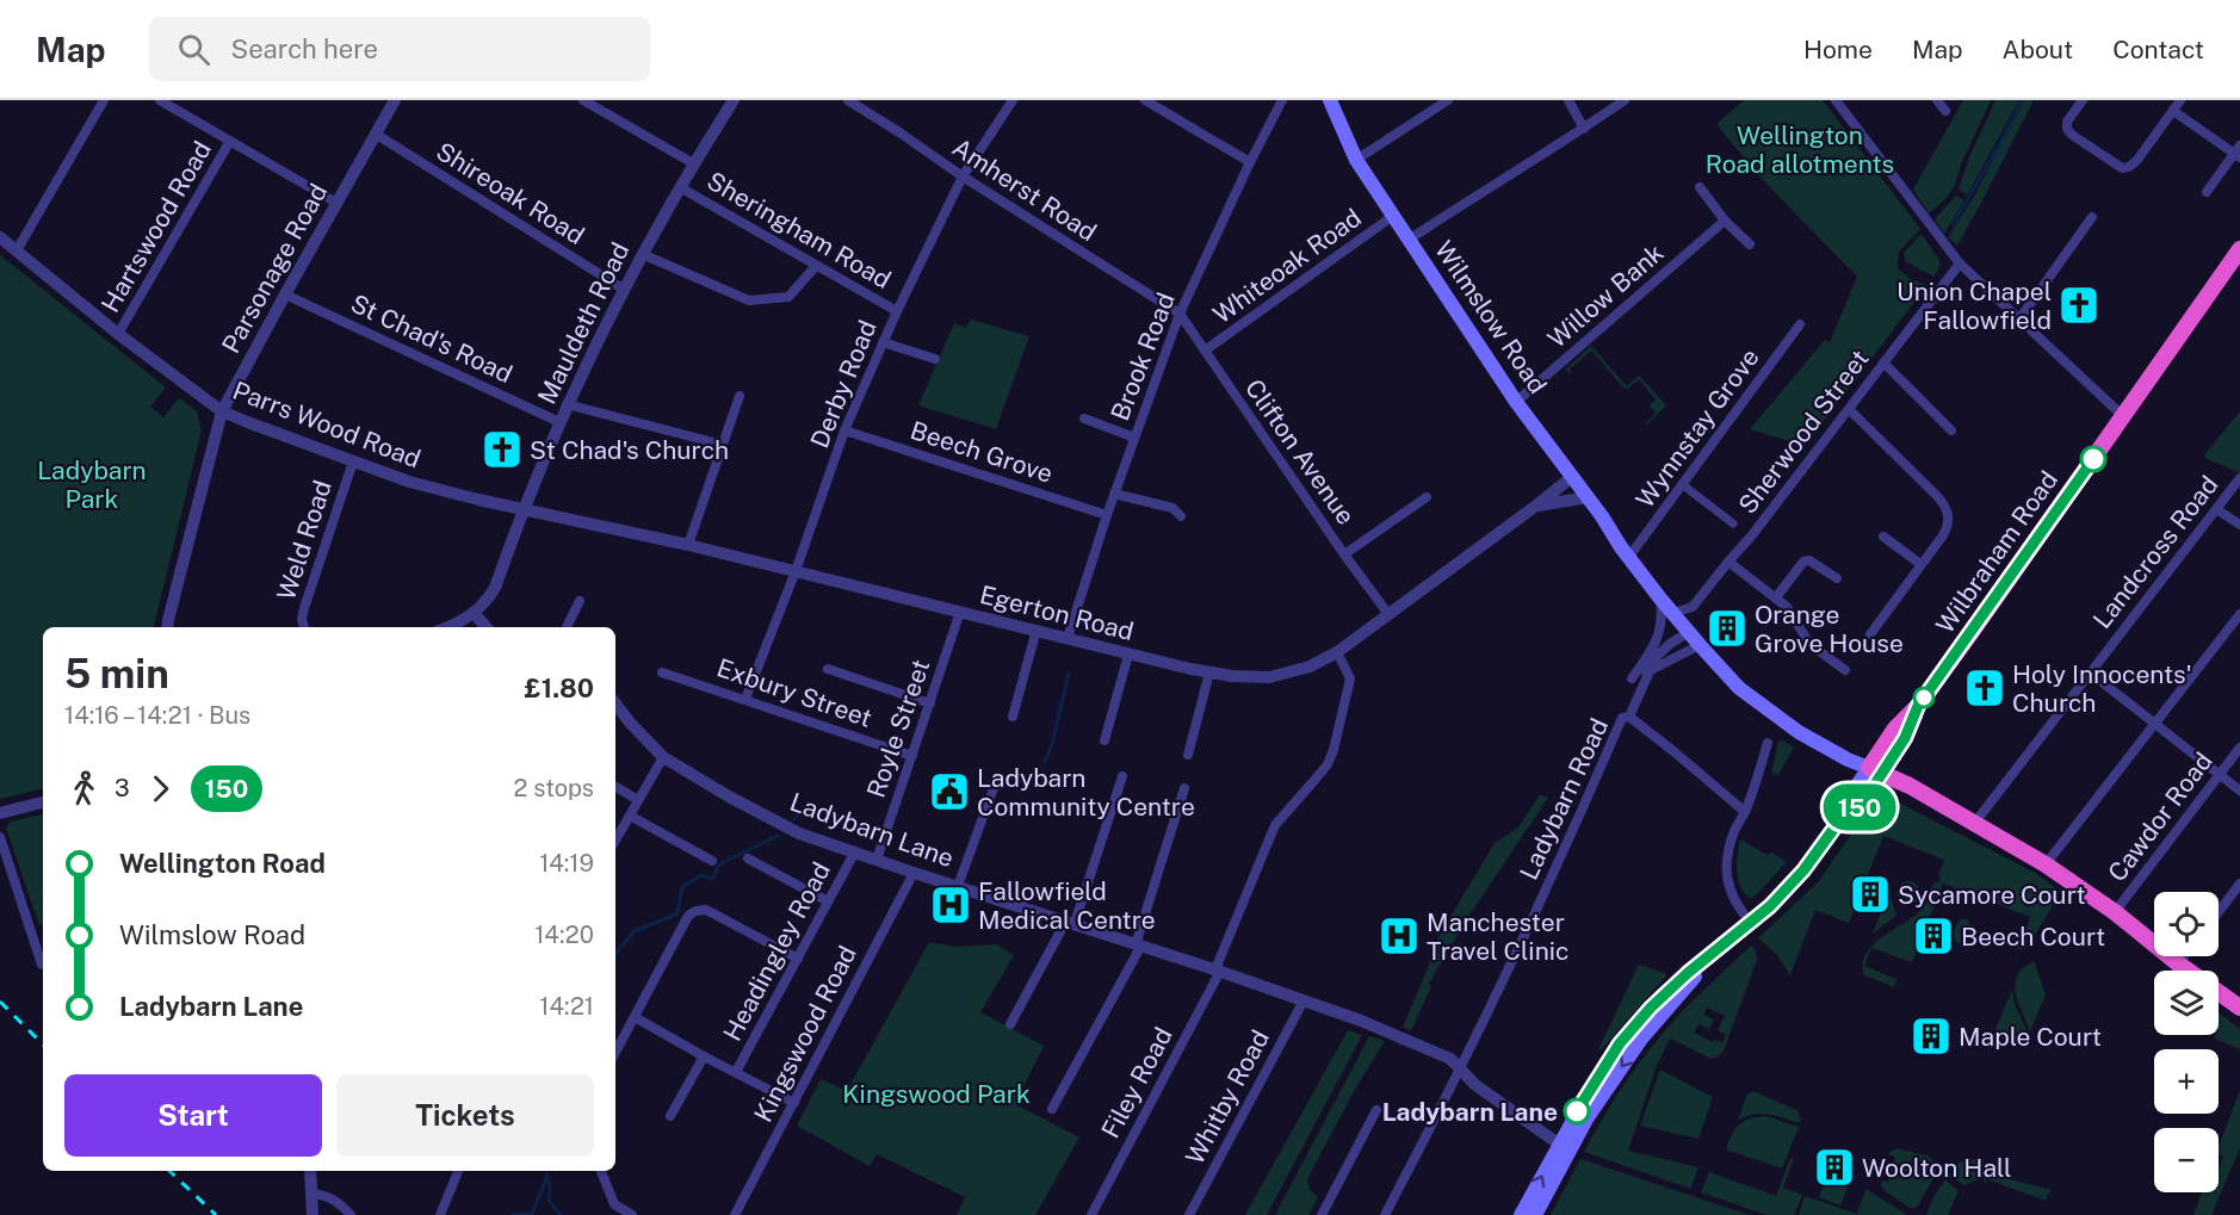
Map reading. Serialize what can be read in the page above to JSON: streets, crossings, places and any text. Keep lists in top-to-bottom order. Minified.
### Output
{"streets":{"highway":["Wilmslow Road","Wilbraham Road"],"street":["Amherst Road","Shireoak Road","Hartswood Road","Sheringham Road","Whiteoak Road","Parsonage Road","Willow Bank","Mauldeth Road","St Chad's Road","Brook Road","Derby Road","Parrs Wood Road","Wynnstay Grove","Sherwood Street","Beech Grove","Clifton Avenue","Weld Road","Landcross Road","Egerton Road","Exbury Street","Royle Street","Ladybarn Road","Cawdor Road","Ladybarn Lane","Headingley Road","Kingswood Road","Filey Road","Whitby Road"]},"crossings":[["Amherst Road","Brook Road"],["Amherst Road","Derby Road"],["Amherst Road","Clifton Avenue"],["Shireoak Road","Parsonage Road"],["Shireoak Road","Mauldeth Road"],["Hartswood Road","Parrs Wood Road"],["Sheringham Road","Mauldeth Road"],["Sheringham Road","Derby Road"],["Whiteoak Road","Wilmslow Road"],["Whiteoak Road","Clifton Avenue"],["Parsonage Road","St Chad's Road"],["Parsonage Road","Parrs Wood Road"],["Willow Bank","Wilmslow Road"],["Wilmslow Road","Wynnstay Grove"],["Wilmslow Road","Sherwood Street"],["Wilmslow Road","Wilbraham Road"],["Wilmslow Road","Landcross Road"],["Wilmslow Road","Egerton Road"],["Wilmslow Road","Cawdor Road"],["Mauldeth Road","St Chad's Road"],["Mauldeth Road","Parrs Wood Road"],["Mauldeth Road","Egerton Road"],["Brook Road","Beech Grove"],["Brook Road","Clifton Avenue"],["Brook Road","Egerton Road"],["Derby Road","Beech Grove"],["Derby Road","Egerton Road"],["Derby Road","Exbury Street"],["Parrs Wood Road","Weld Road"],["Parrs Wood Road","Egerton Road"],["Clifton Avenue","Egerton Road"],["Egerton Road","Royle Street"],["Egerton Road","Filey Road"],["Exbury Street","Royle Street"],["Royle Street","Ladybarn Lane"],["Ladybarn Road","Ladybarn Lane"],["Ladybarn Lane","Headingley Road"],["Ladybarn Lane","Kingswood Road"],["Ladybarn Lane","Filey Road"],["Ladybarn Lane","Whitby Road"]],"parks":["Wellington Road allotments","Ladybarn Park","Kingswood Park"],"places":{"church":["Union Chapel Fallowfield","St Chad's Church","Holy Innocents' Church"],"building":["Orange Grove House","Sycamore Court","Beech Court","Maple Court","Woolton Hall"],"public building":["Ladybarn Community Centre"],"hospital":["Fallowfield Medical Centre","Manchester Travel Clinic"],"other":["Ladybarn Lane"]},"lines":["bus line 150"],"page":{"header":"Map","search":"Search here","nav":["Home","Map","About","Contact"],"on_map":"150","heading":["5 min","14:16 – 14:21 · Bus","£1.80"],"legs":["3","150","2 stops"],"list":[{"name":"Wellington Road","value":"14:19"},{"name":"Wilmslow Road","value":"14:20"},{"name":"Ladybarn Lane","value":"14:21"}],"map_buttons":["+","−"],"buttons":["Start","Tickets"]}}
